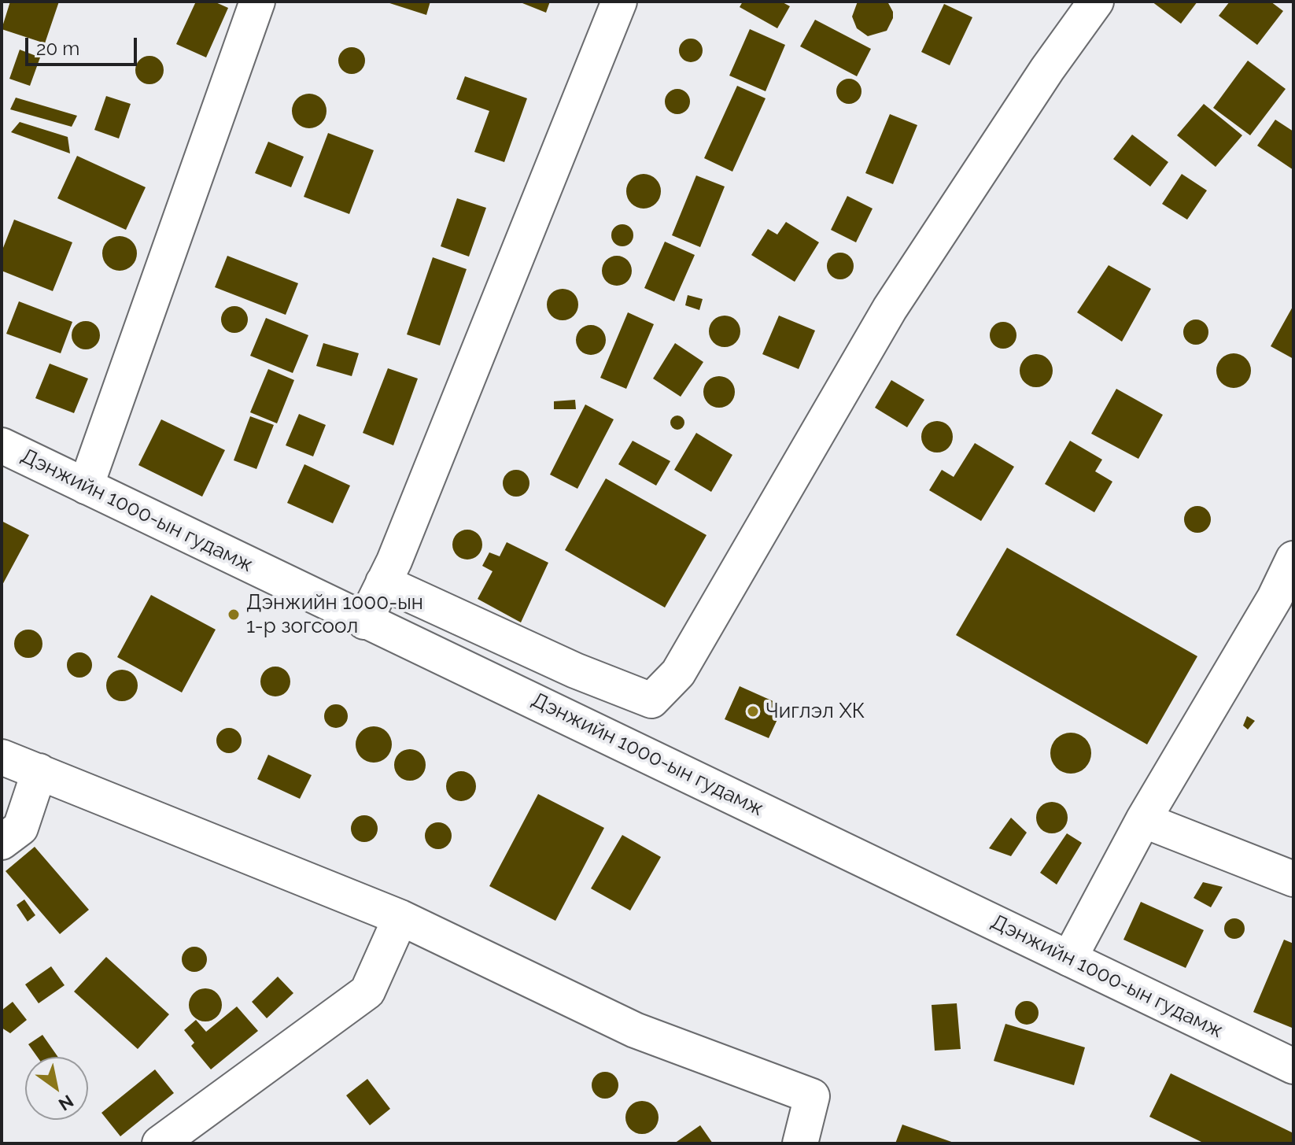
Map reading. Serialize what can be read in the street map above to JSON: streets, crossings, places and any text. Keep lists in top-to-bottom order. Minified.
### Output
{"streets":{"street":["Дэнжийн 1000-ын гудамж"]},"places":["Дэнжийн 1000-ын 1-р зогсоол","Чиглэл ХК"],"scale_bar":"20 m","north":"bottom right"}
